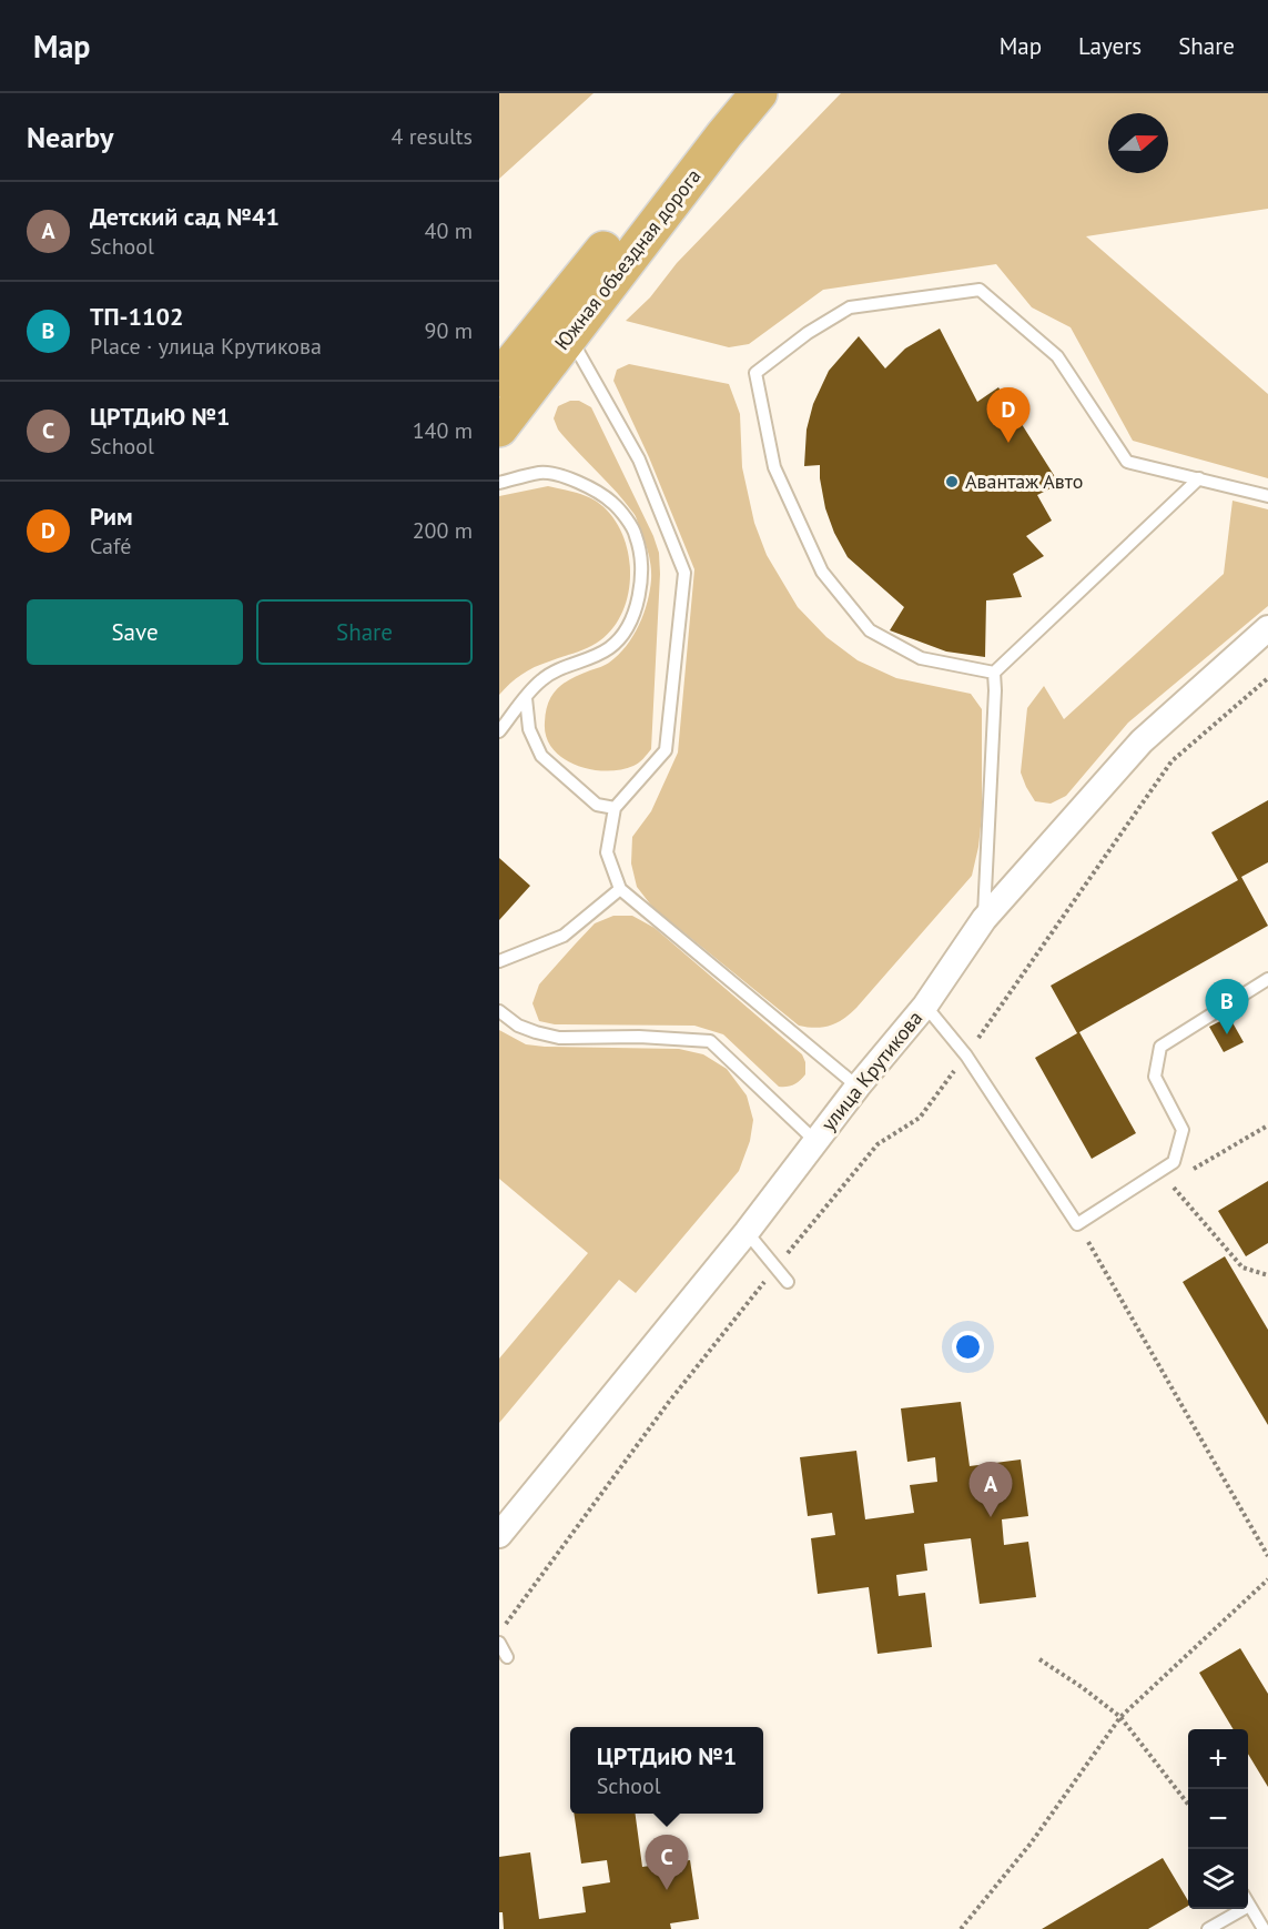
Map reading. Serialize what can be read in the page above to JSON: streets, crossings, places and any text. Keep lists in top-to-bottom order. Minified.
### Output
{"streets":{"main road":["Южная объездная дорога"],"street":["улица Крутикова"]},"places":["Авантаж Авто"],"north":"right","page":{"header":"Map","nav":["Map","Layers","Share"],"heading":["Nearby","4 results"],"list":[{"mark":"A","name":"Детский сад №41","note":"School","value":"40 m"},{"mark":"B","name":"ТП-1102","note":"Place · улица Крутикова","value":"90 m"},{"mark":"C","name":"ЦРТДиЮ №1","note":"School","value":"140 m"},{"mark":"D","name":"Рим","note":"Café","value":"200 m"}],"pins":["D","B","A","C"],"buttons":["Save","Share"],"popup":["ЦРТДиЮ №1","School"],"map_buttons":["+","−"]}}
